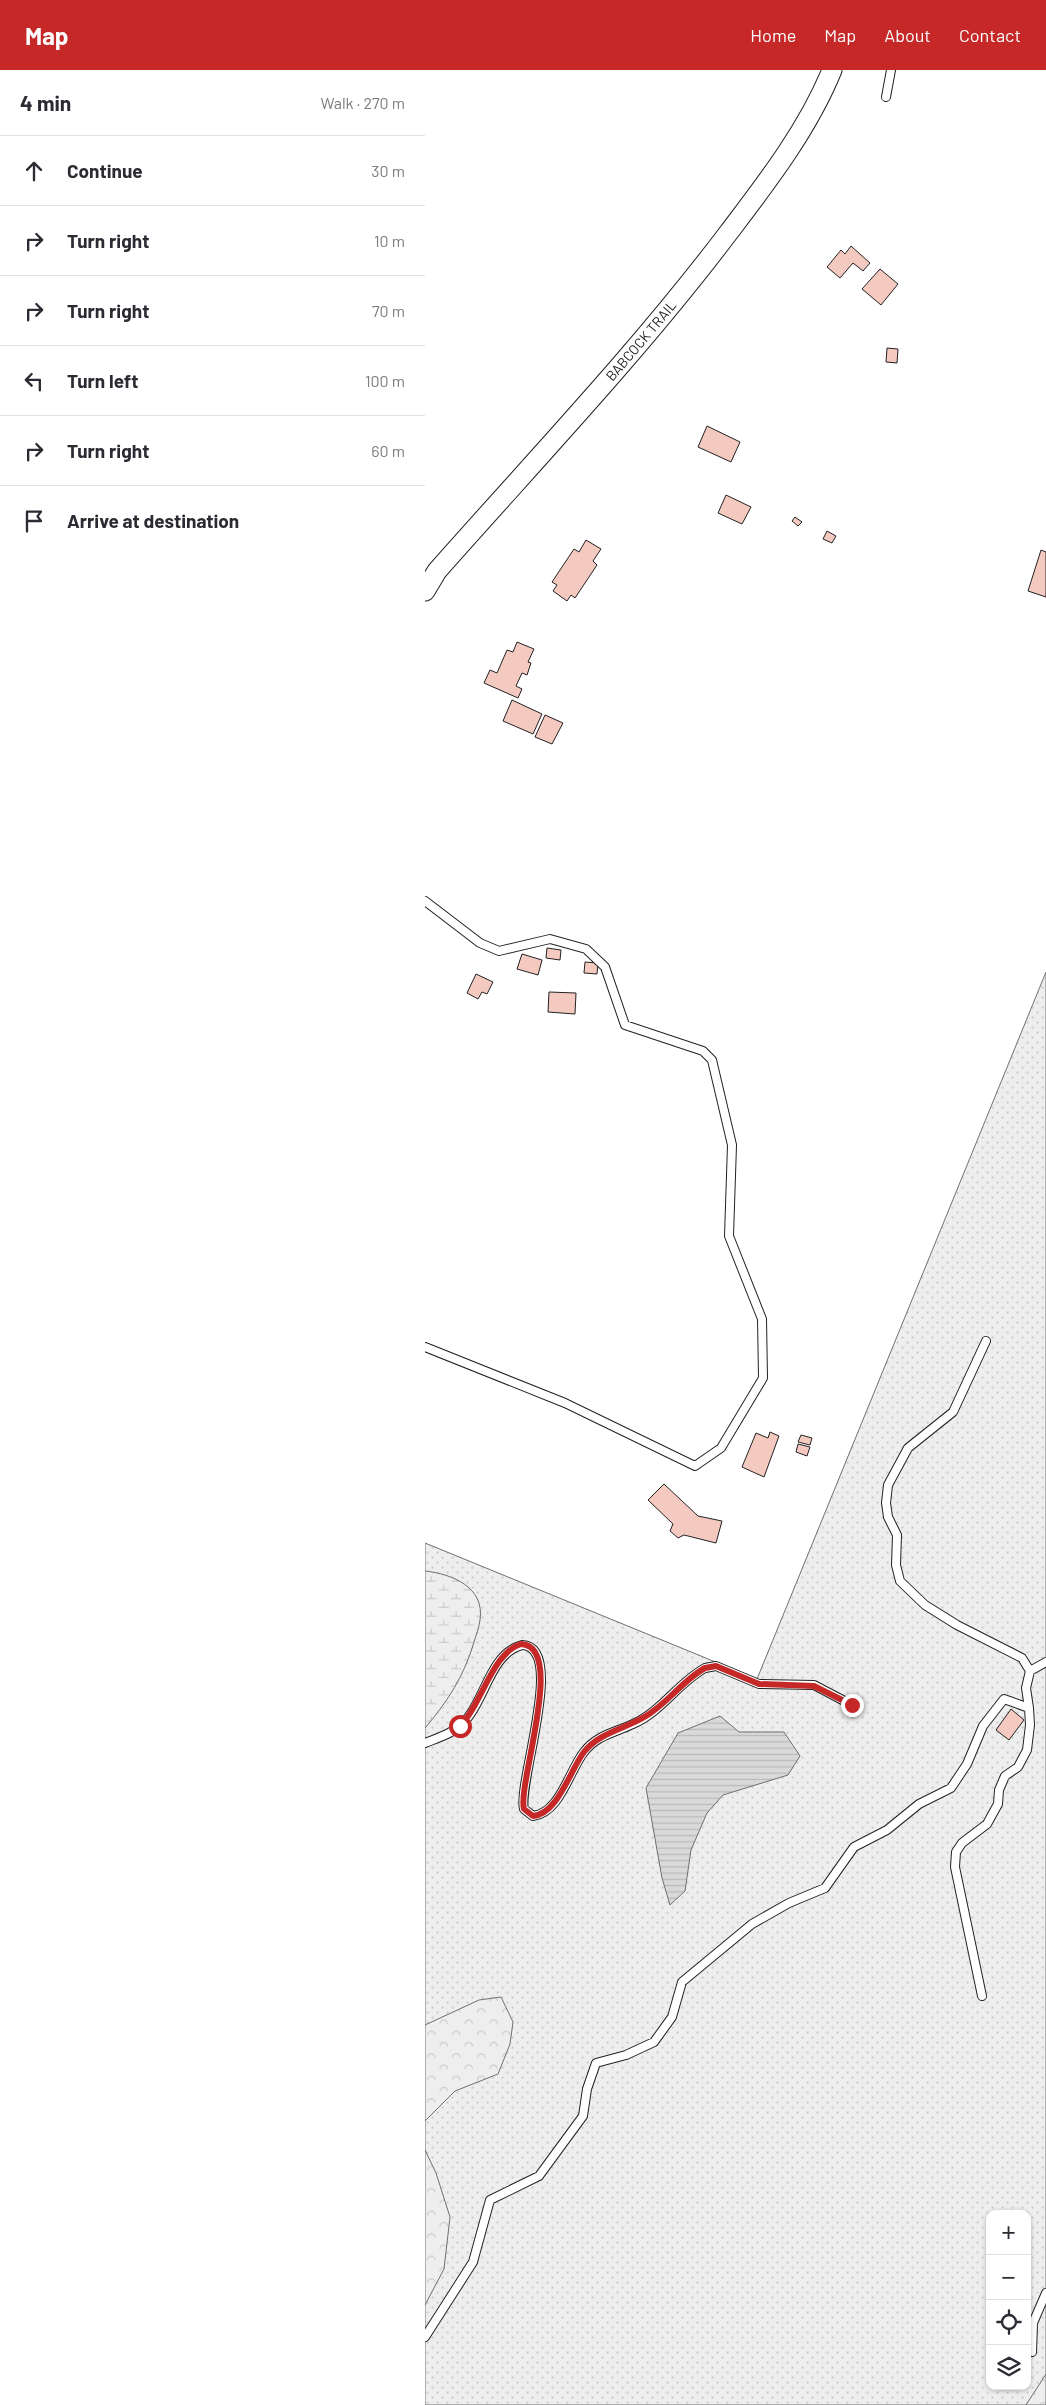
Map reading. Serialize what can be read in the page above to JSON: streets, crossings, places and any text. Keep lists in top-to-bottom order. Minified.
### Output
{"streets":{"street":["BABCOCK TRAIL"]},"page":{"header":"Map","nav":["Home","Map","About","Contact"],"heading":["4 min","Walk · 270 m"],"list":[["Continue","30 m"],["Turn right","10 m"],["Turn right","70 m"],["Turn left","100 m"],["Turn right","60 m"],"Arrive at destination"],"map_buttons":["+","−"]}}
